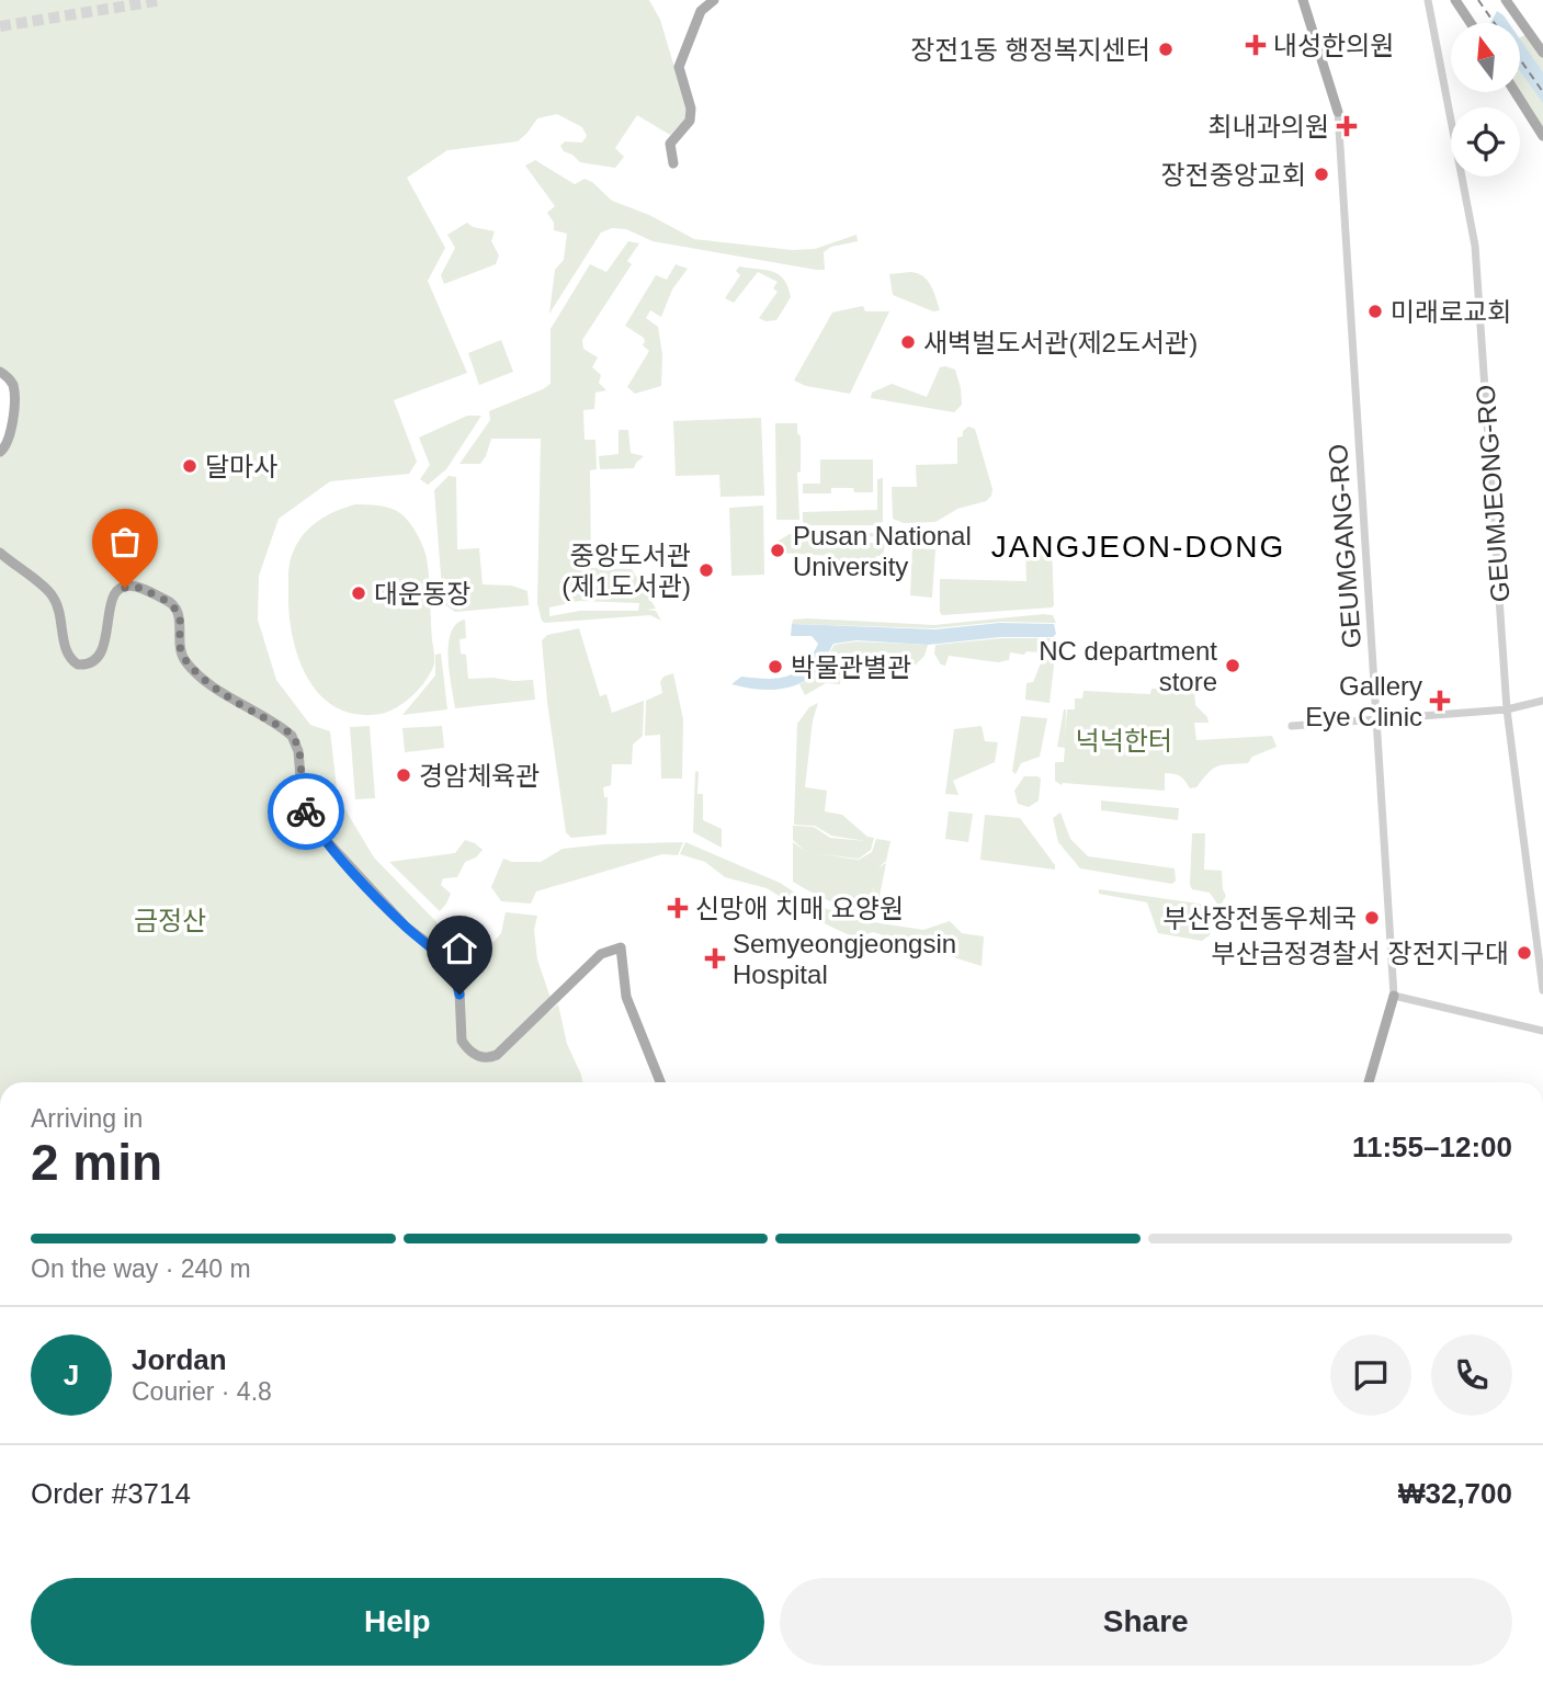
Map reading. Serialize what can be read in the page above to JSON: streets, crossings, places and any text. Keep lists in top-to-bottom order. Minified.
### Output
{"streets":{"main road":["GEUMGANG-RO"],"street":["GEUMJEONG-RO"]},"districts":["JANGJEON-DONG"],"parks":["넉넉한터","금정산"],"places":{"health":["내성한의원","최내과의원","Gallery Eye Clinic","신망애 치매 요양원","Semyeongjeongsin Hospital"],"other":["장전1동 행정복지센터","장전중앙교회","미래로교회","새벽벌도서관(제2도서관)","달마사","Pusan National University","중앙도서관 (제1도서관)","대운동장","NC department store","박물관별관","경암체육관","부산장전동우체국","부산금정경찰서 장전지구대"]},"north":"top","page":{"heading":["2 min","Arriving in","11:55–12:00"],"panel":["Jordan","Courier · 4.8","Order #3714","₩32,700"],"bar":"On the way · 240 m","round":"J","buttons":["Help","Share"]}}
